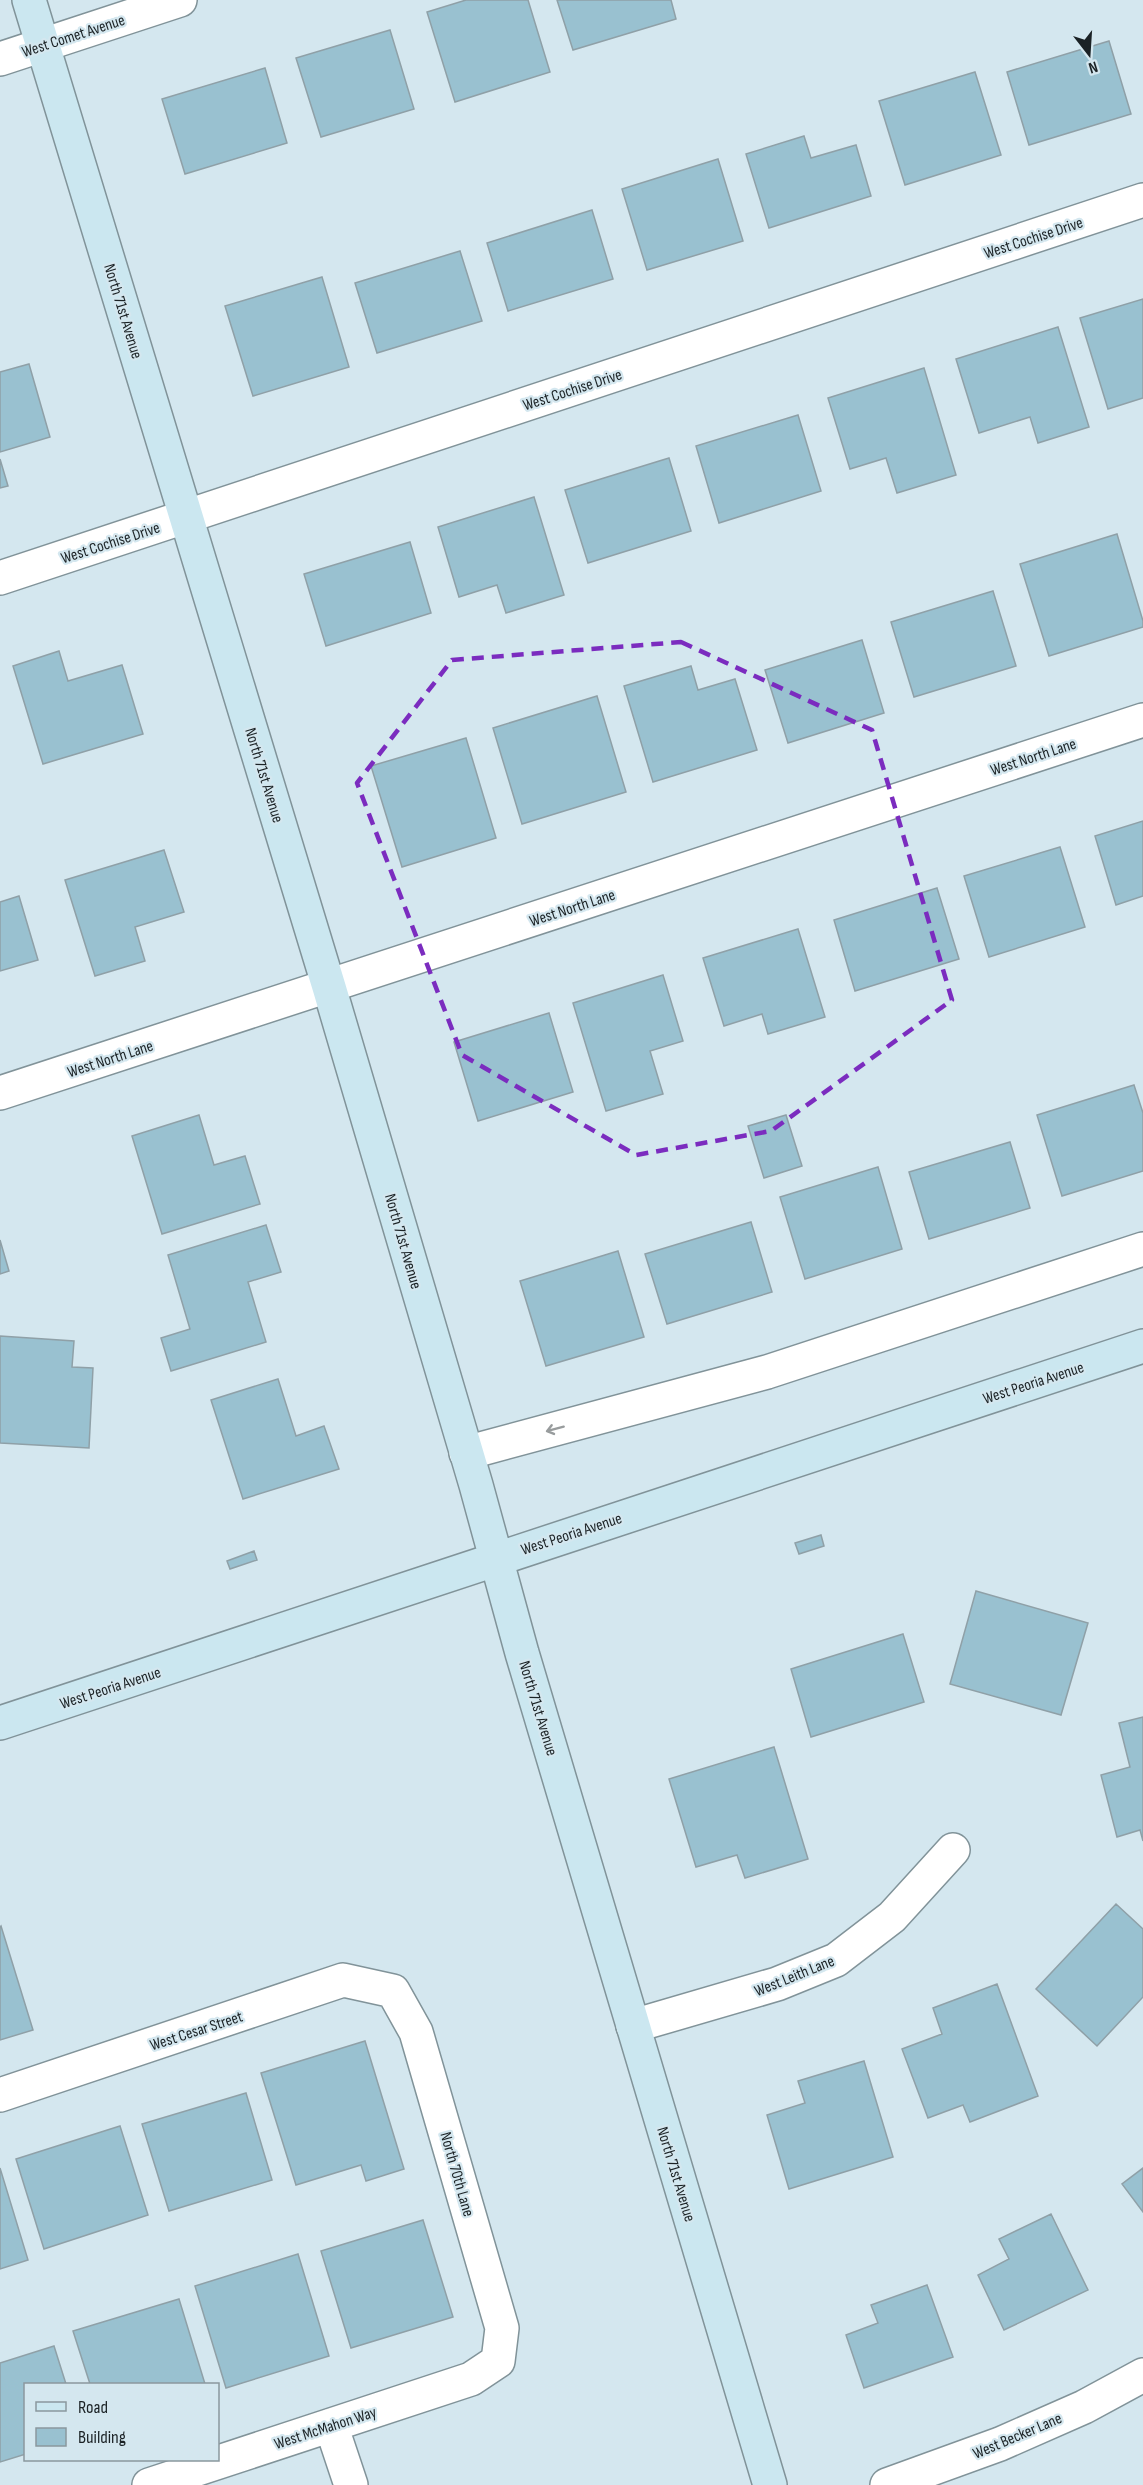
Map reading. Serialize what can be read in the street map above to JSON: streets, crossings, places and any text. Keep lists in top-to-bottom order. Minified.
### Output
{"streets":{"street":["West Comet Avenue","West Cochise Drive","North 71st Avenue","West North Lane","West Peoria Avenue","West Leith Lane","West Cesar Street","North 70th Lane","West McMahon Way","West Becker Lane"]},"crossings":[["West Comet Avenue","North 71st Avenue"],["West Cochise Drive","North 71st Avenue"],["North 71st Avenue","West North Lane"],["North 71st Avenue","West Peoria Avenue"],["North 71st Avenue","West Leith Lane"],["West Cesar Street","North 70th Lane"],["North 70th Lane","West McMahon Way"]],"legend":["Road","Building"],"north":"bottom"}
